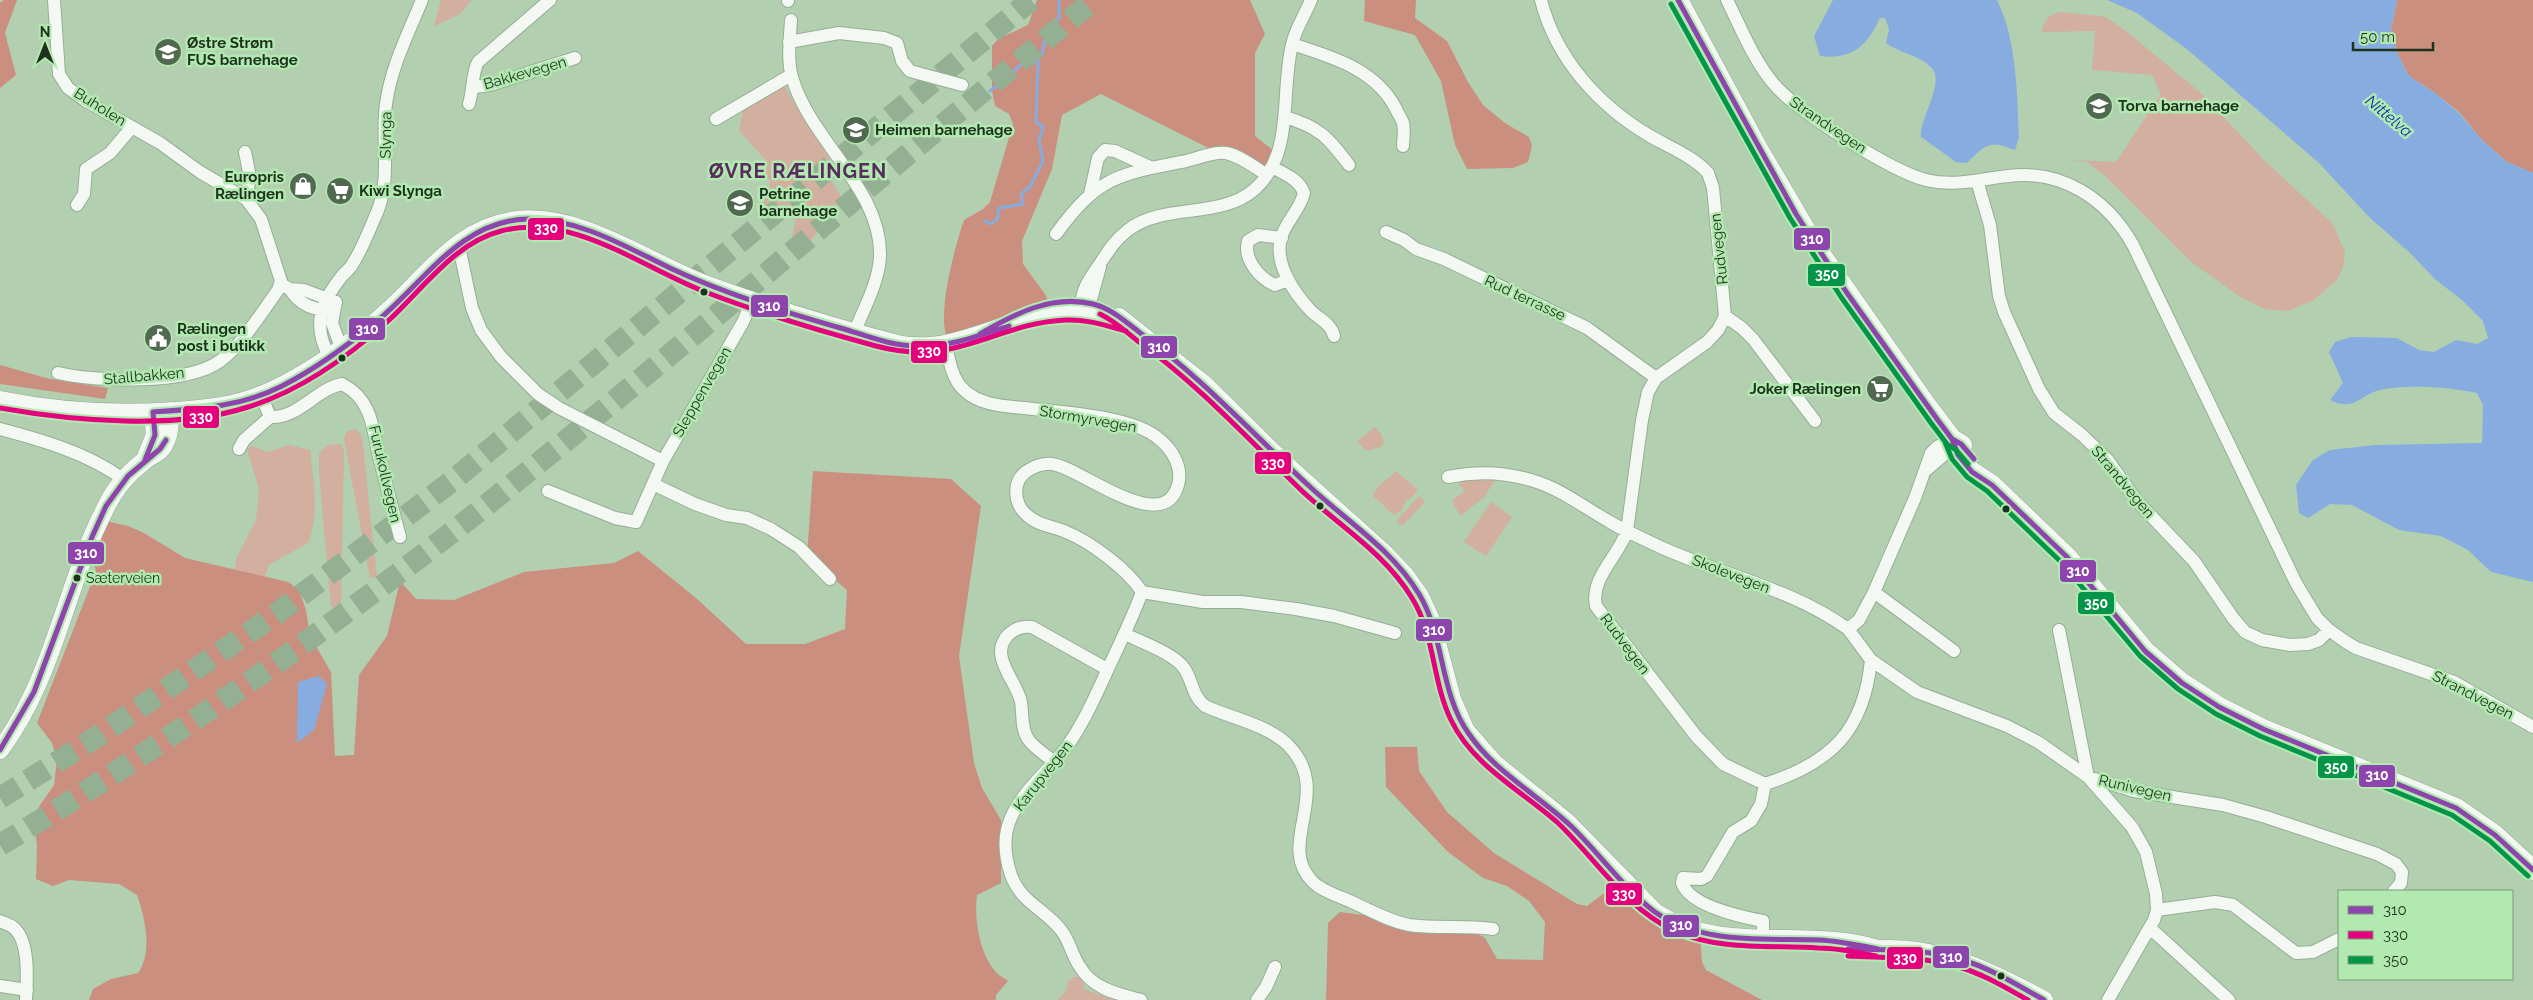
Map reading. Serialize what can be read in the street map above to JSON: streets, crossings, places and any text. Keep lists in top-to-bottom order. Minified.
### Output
{"streets":{"street":["Bakkevegen","Buholen","Strandvegen","Slynga","Rudvegen","Rud terrasse","Stallbakken","Sleppenvegen","Stormyrvegen","Furukollvegen","Skolevegen","Karupvegen","Runivegen"]},"crossings":[["Buholen","Stallbakken"],["Rudvegen","Rud terrasse"],["Rudvegen","Skolevegen"],["Stormyrvegen","Karupvegen"],["Skolevegen","Runivegen"]],"districts":["ØVRE RÆLINGEN"],"water":["Nittelva"],"places":{"school or university":["Østre Strøm FUS barnehage","Torva barnehage","Heimen barnehage","Petrine barnehage"],"shop":["Europris Rælingen"],"supermarket":["Kiwi Slynga","Joker Rælingen"],"public building":["Rælingen post i butikk"],"other":["Sæterveien"]},"lines":["transit line 310","transit line 350","transit line 330"],"legend":["310","330","350"],"scale_bar":"50 m","north":"top"}
